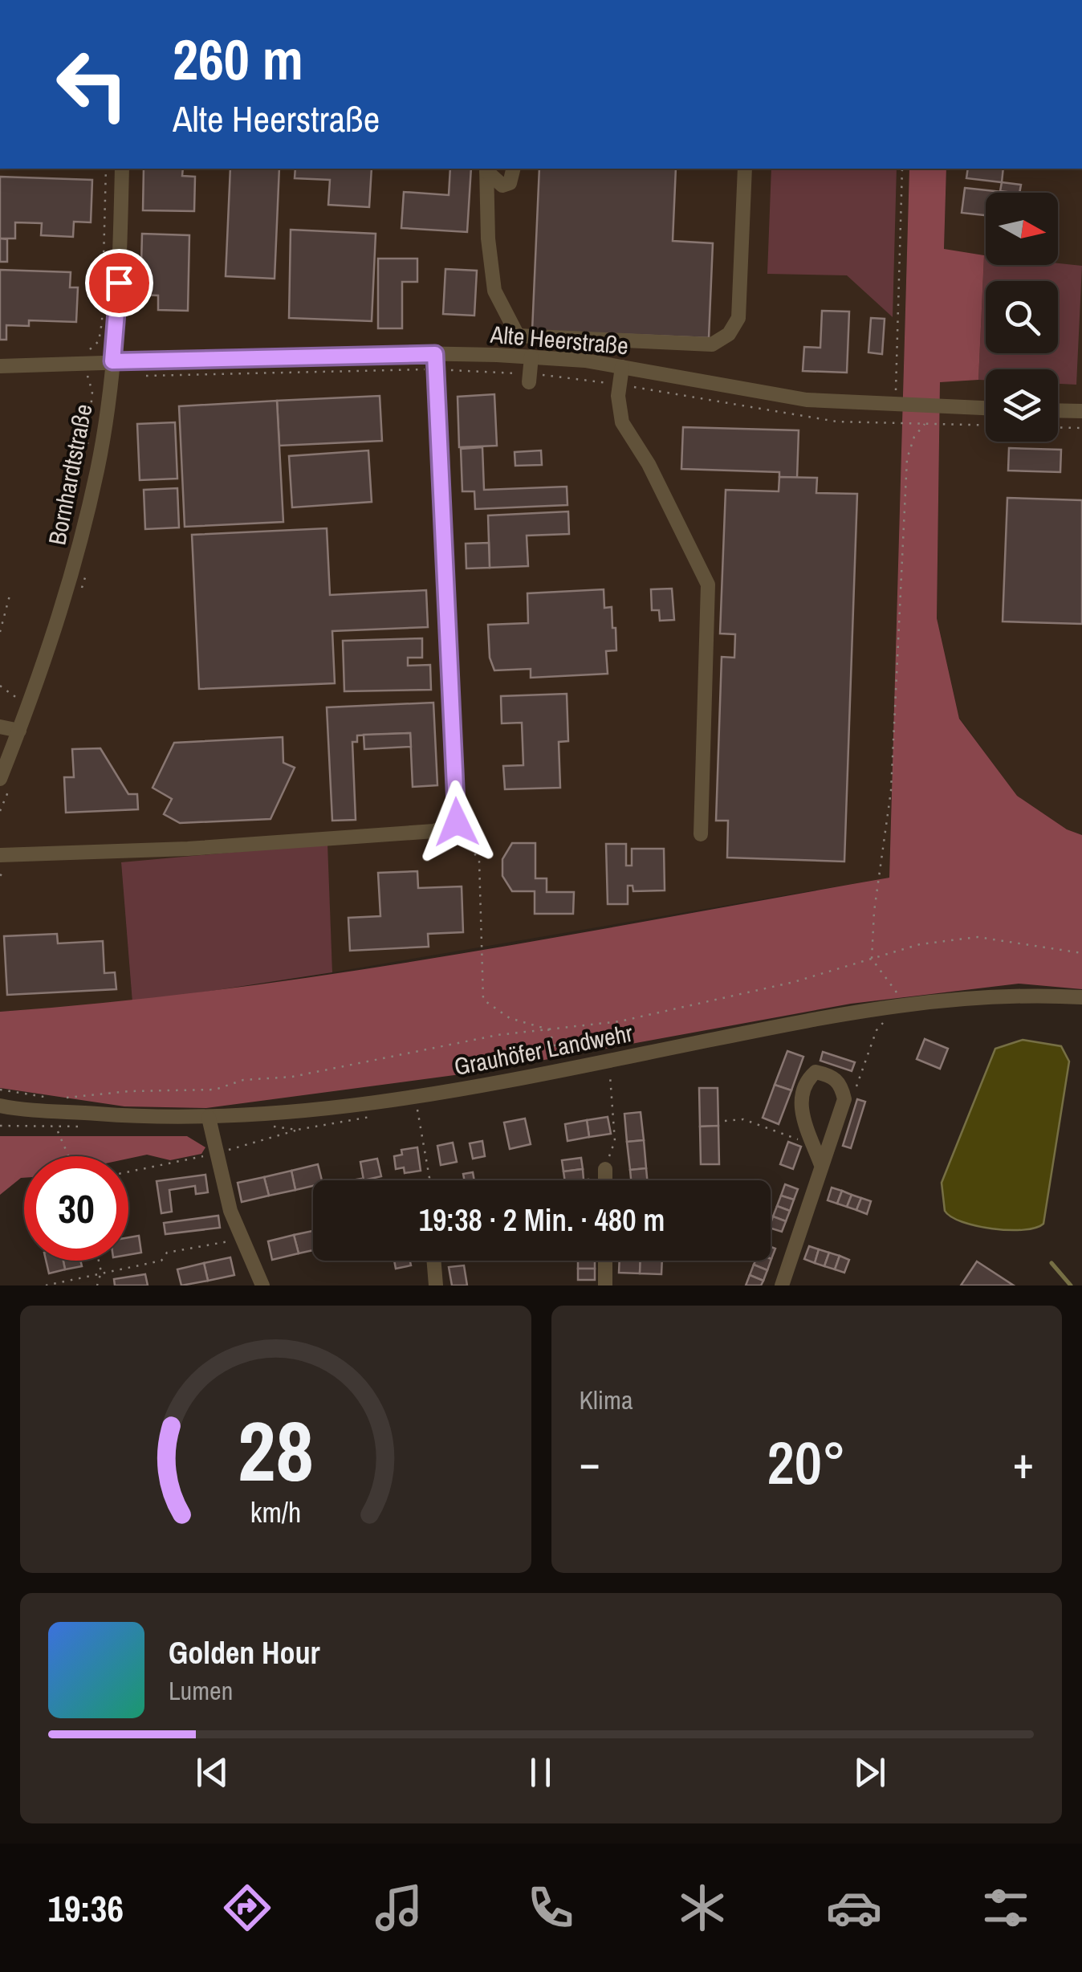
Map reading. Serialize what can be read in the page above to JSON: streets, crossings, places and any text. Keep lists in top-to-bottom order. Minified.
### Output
{"streets":{"street":["Alte Heerstraße","Bornhardtstraße","Grauhöfer Landwehr"]},"crossings":[["Alte Heerstraße","Bornhardtstraße"]],"north":"right","page":{"turn":["260 m","Alte Heerstraße"],"limit":"30","trip":"19:38 · 2 Min. · 480 m","tile":"Klima","heat":["−","20°","+"],"song":["Golden Hour","Lumen"],"tabs":"19:36","gauge":["28","km/h"]}}
